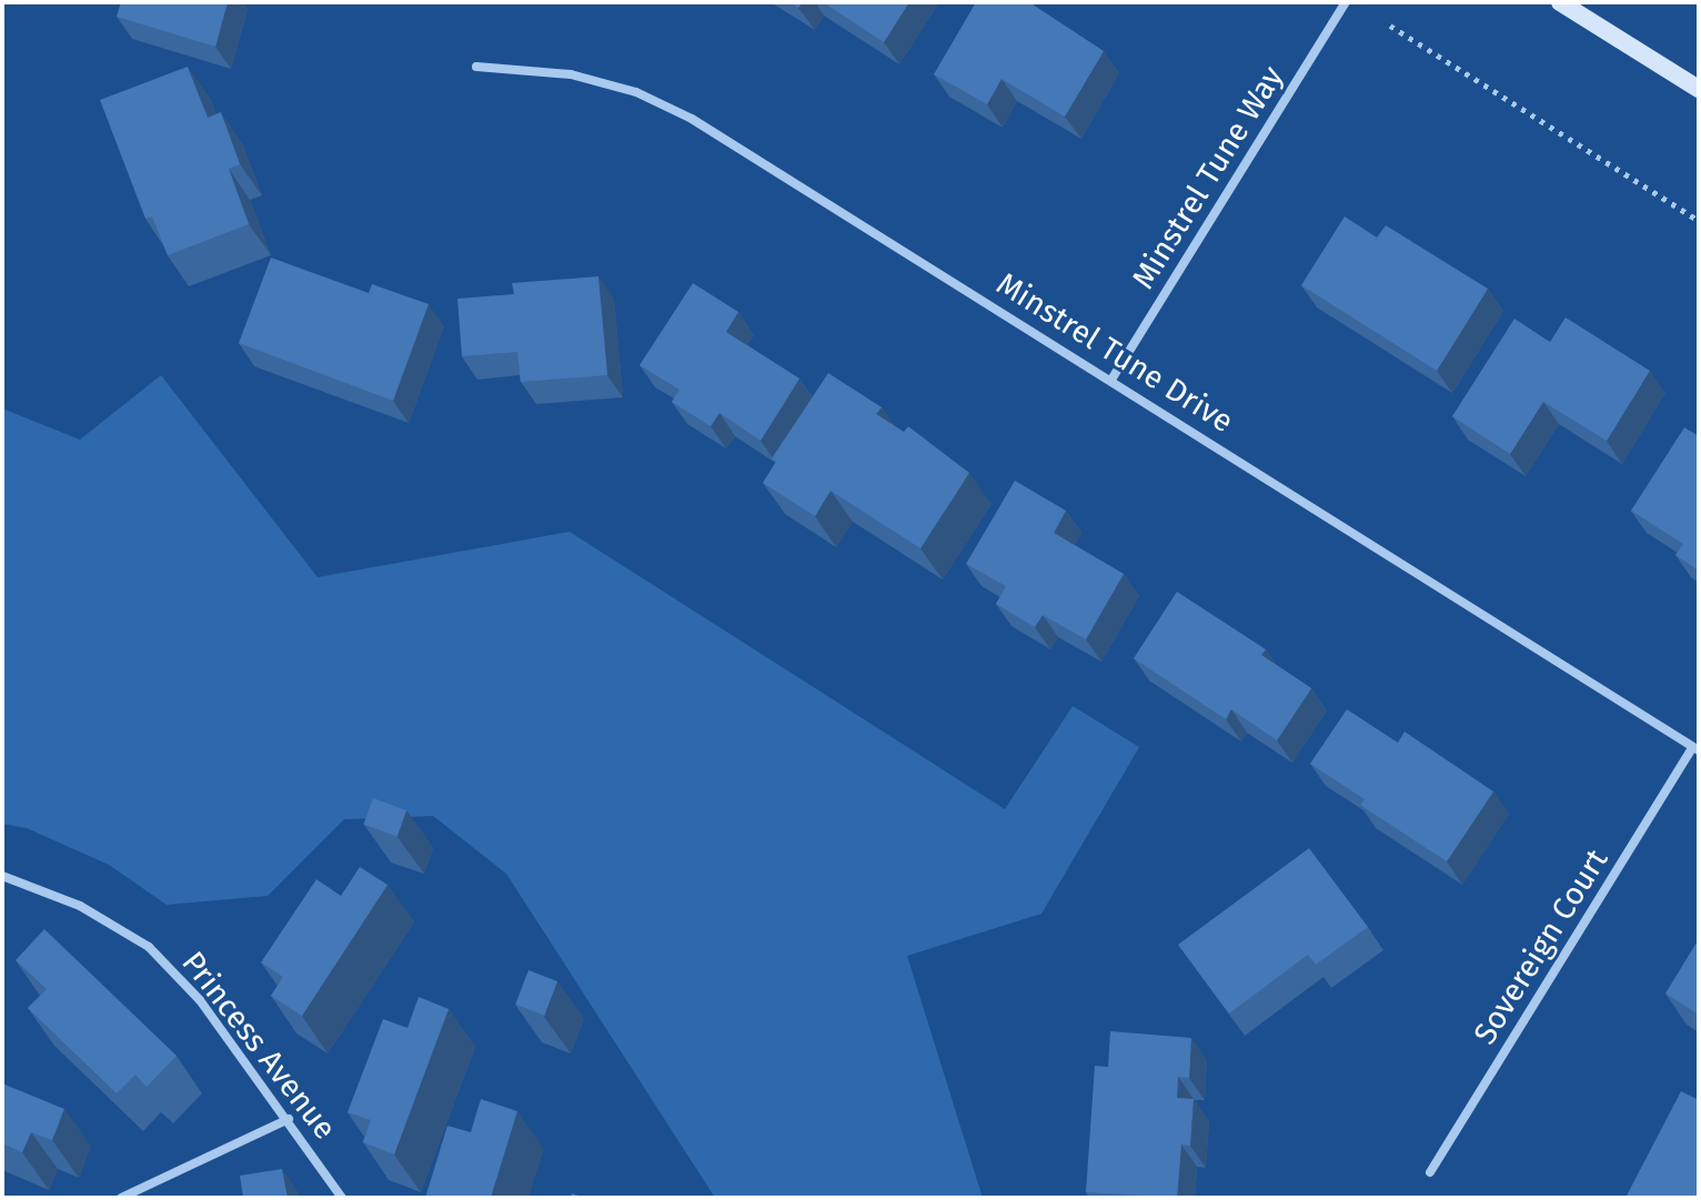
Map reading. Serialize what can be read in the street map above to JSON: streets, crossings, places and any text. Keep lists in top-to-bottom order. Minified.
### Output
{"streets":{"street":["Minstrel Tune Way","Minstrel Tune Drive","Sovereign Court","Princess Avenue"]},"crossings":[["Minstrel Tune Way","Minstrel Tune Drive"],["Minstrel Tune Drive","Sovereign Court"]]}
